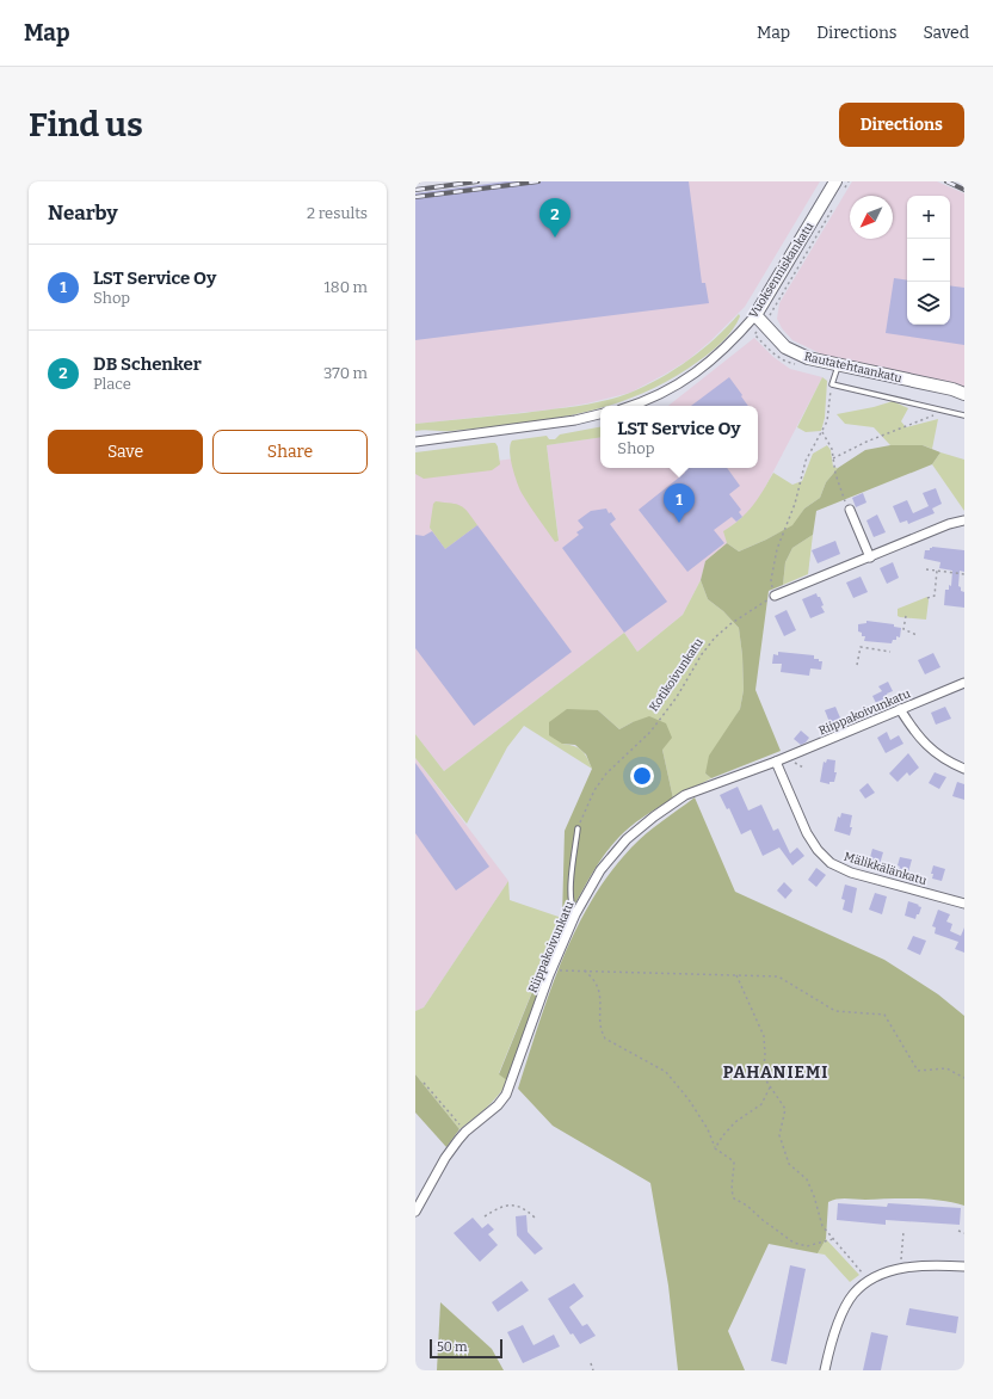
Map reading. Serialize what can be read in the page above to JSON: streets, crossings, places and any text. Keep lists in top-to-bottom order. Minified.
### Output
{"streets":{"street":["Vuoksenniskankatu","Rautatehtaankatu","Riippakoivunkatu","Mälikkälänkatu"],"path":["Kotikoivunkatu"]},"crossings":[["Vuoksenniskankatu","Rautatehtaankatu"],["Riippakoivunkatu","Mälikkälänkatu"]],"districts":["PAHANIEMI"],"scale_bar":"50 m","north":"bottom left","page":{"header":"Map","nav":["Map","Directions","Saved"],"buttons":["Directions",["Save","Share"]],"title":"Find us","heading":["Nearby","2 results"],"map_buttons":["+","−"],"pins":["2","1"],"list":[{"mark":"1","name":"LST Service Oy","note":"Shop","value":"180 m"},{"mark":"2","name":"DB Schenker","note":"Place","value":"370 m"}],"popup":["LST Service Oy","Shop"],"scale":"50 m"}}
